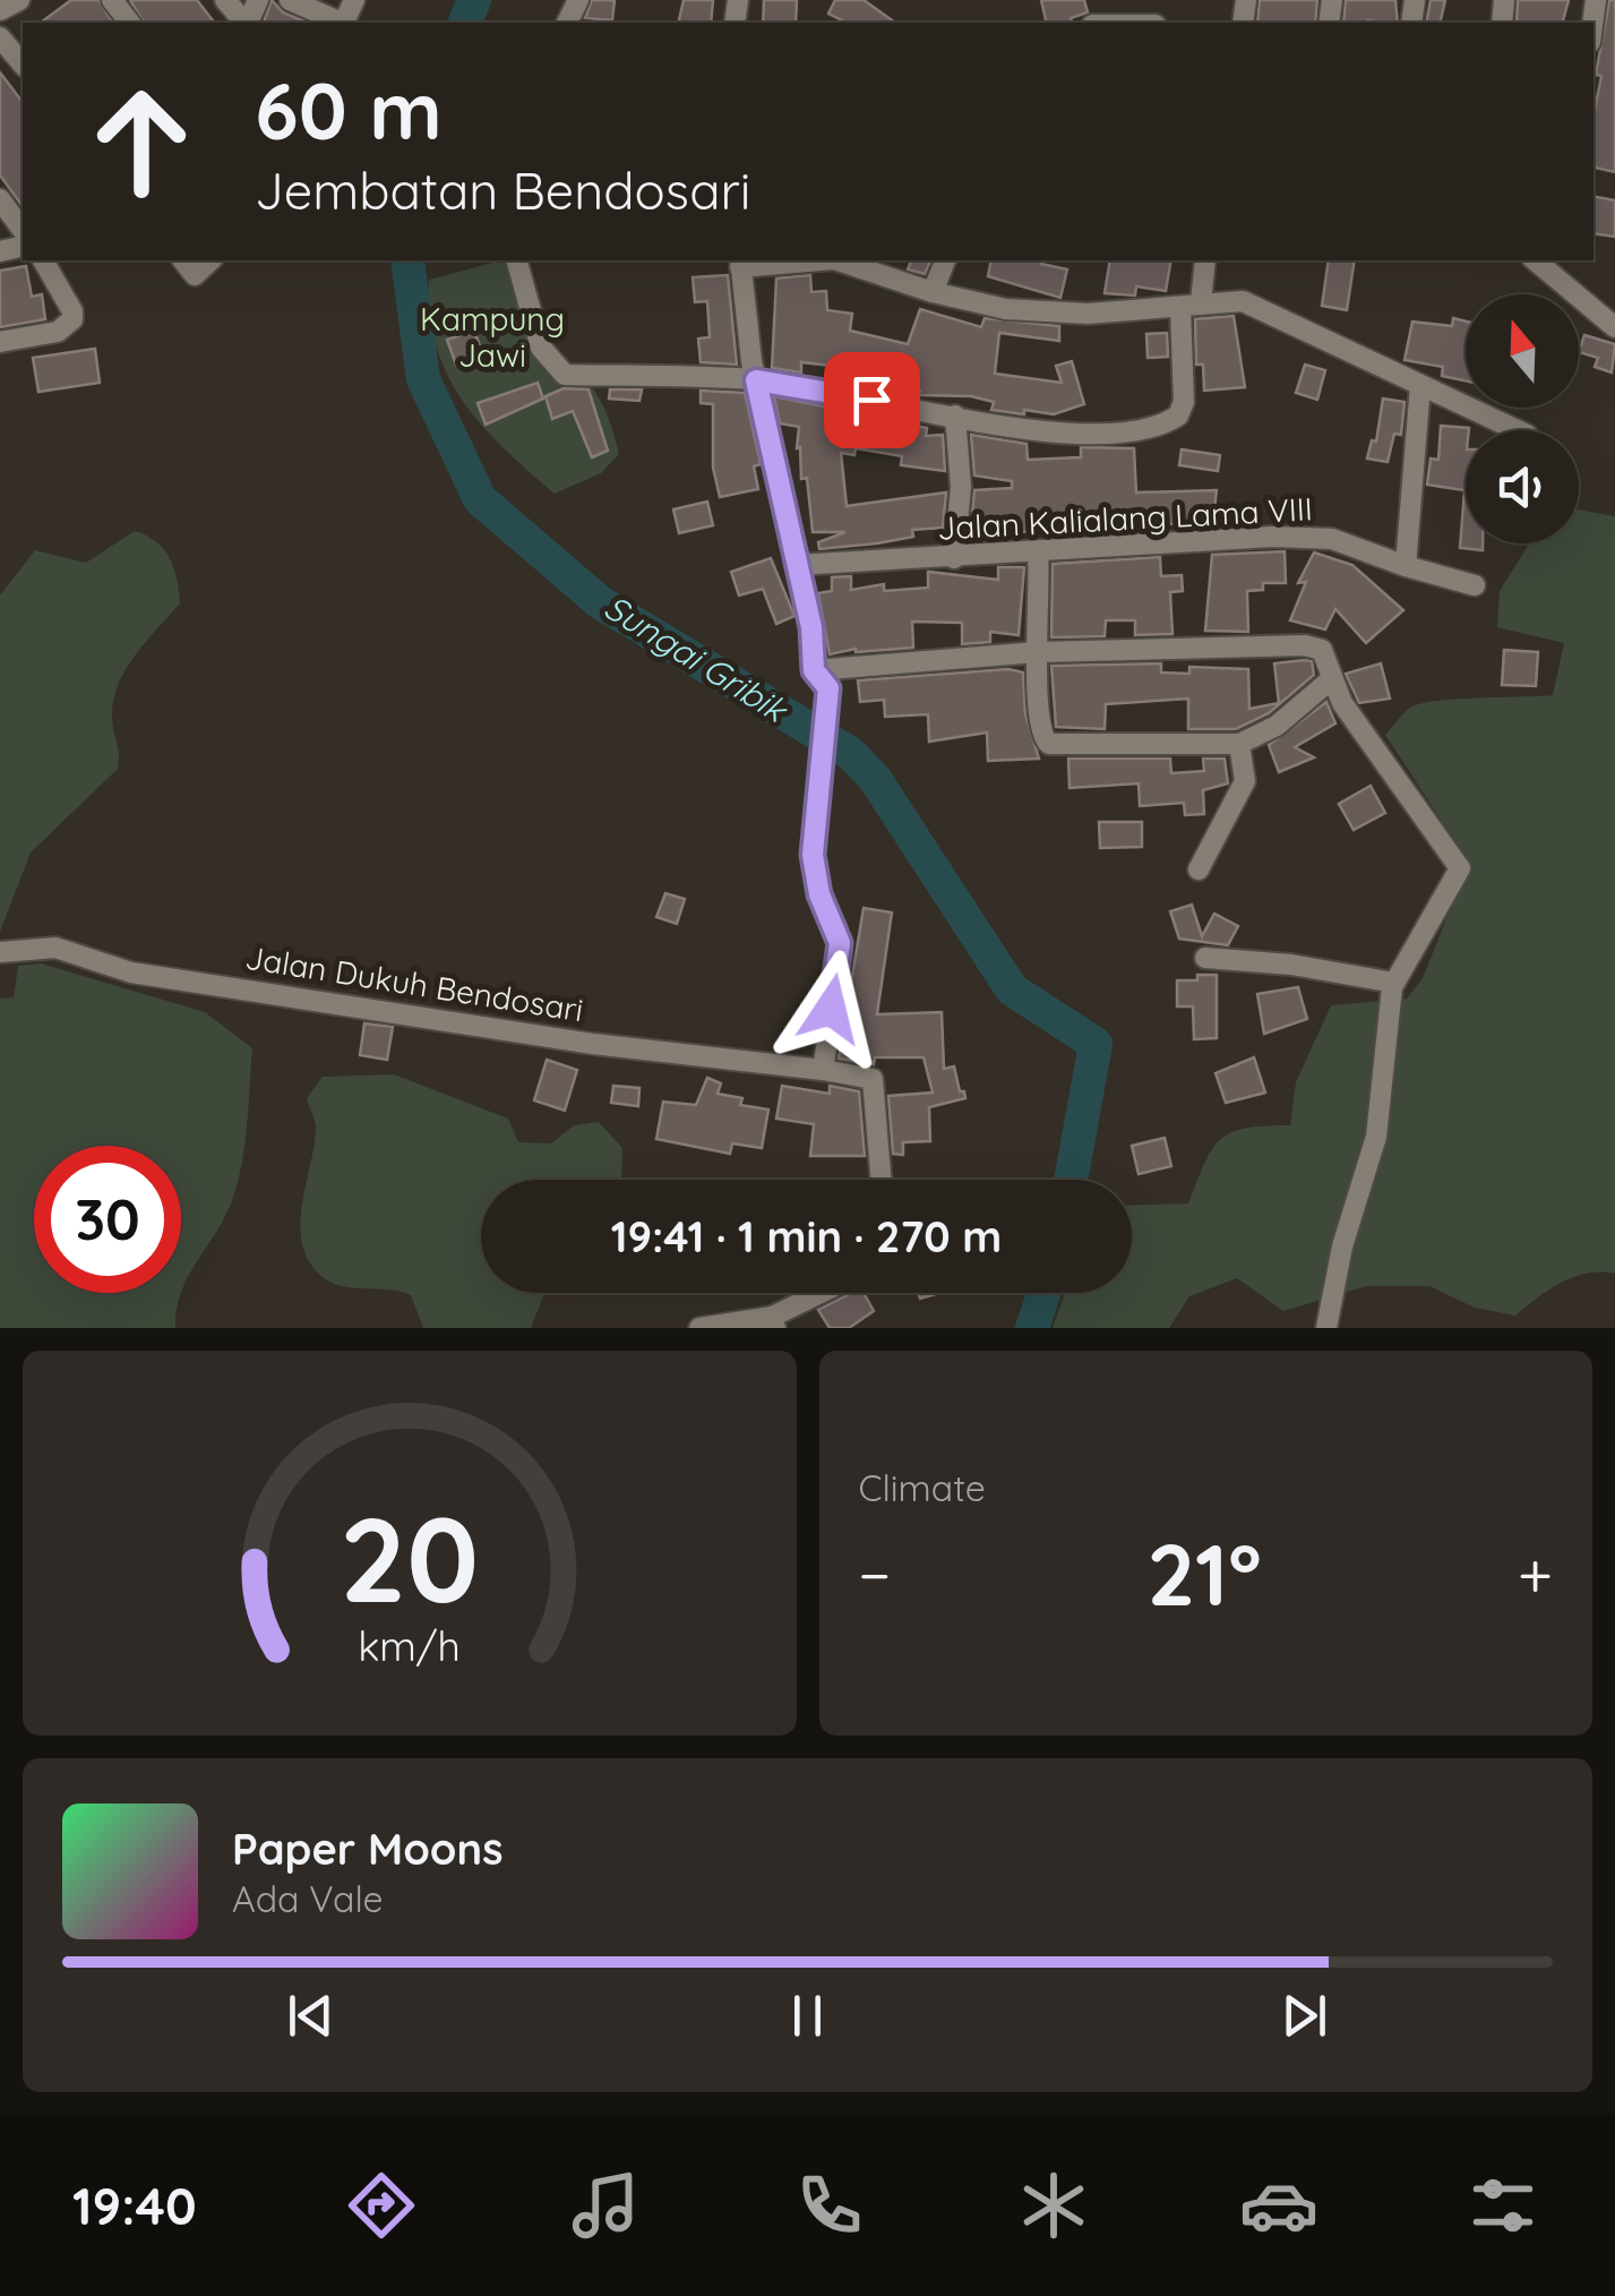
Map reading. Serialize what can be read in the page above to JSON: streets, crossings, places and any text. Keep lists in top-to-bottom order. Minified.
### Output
{"streets":{"street":["Jalan Kalialang Lama VIII","Jalan Dukuh Bendosari"]},"water":["Sungai Gribik"],"parks":["Kampung Jawi"],"north":"top","page":{"turn":["60 m","Jembatan Bendosari"],"limit":"30","trip":"19:41 · 1 min · 270 m","tile":"Climate","heat":["−","21°","+"],"song":["Paper Moons","Ada Vale"],"tabs":"19:40","gauge":["20","km/h"]}}
